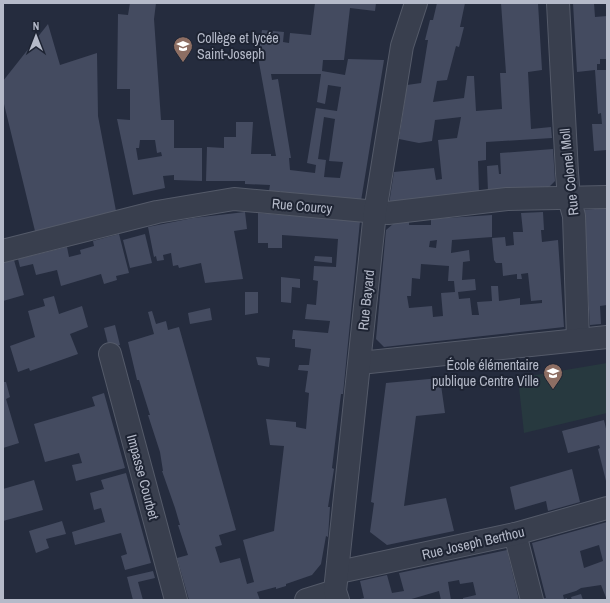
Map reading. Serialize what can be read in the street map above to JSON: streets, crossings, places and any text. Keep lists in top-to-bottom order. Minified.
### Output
{"streets":{"street":["Rue Colonel Moll","Rue Courcy","Rue Bayard","Impasse Courbet","Rue Joseph Berthou"]},"crossings":[["Rue Colonel Moll","Rue Courcy"],["Rue Courcy","Rue Bayard"],["Rue Bayard","Rue Joseph Berthou"]],"places":{"school or university":["Collège et lycée Saint-Joseph","École élémentaire publique Centre Ville"]},"north":"top"}
